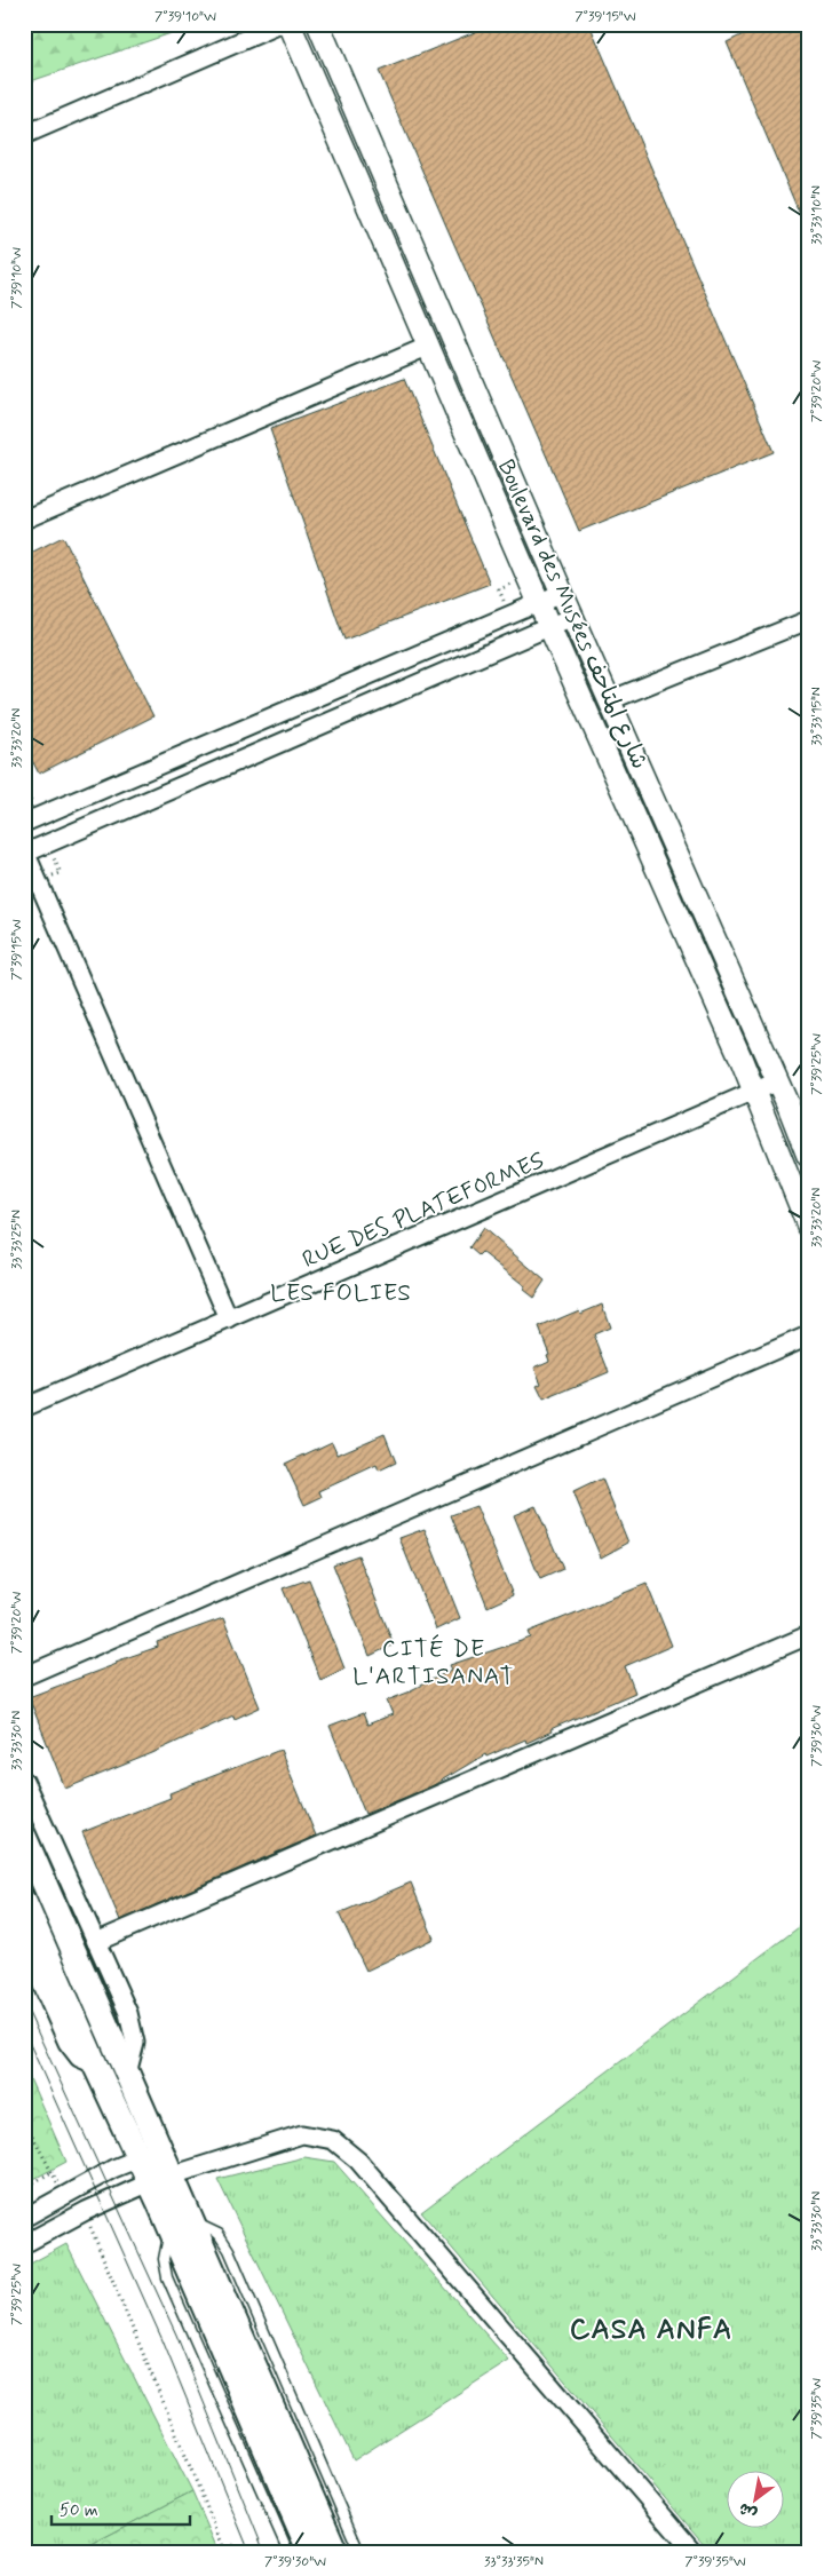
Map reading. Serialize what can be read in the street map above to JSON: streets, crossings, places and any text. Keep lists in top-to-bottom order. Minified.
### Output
{"streets":{"street":["Boulevard des Musées شارع المتاحف","RUE DES PLATEFORMES"]},"crossings":[["Boulevard des Musées شارع المتاحف","RUE DES PLATEFORMES"]],"districts":["LES FOLIES","CITÉ DE L'ARTISANAT","CASA ANFA"],"scale_bar":"50 m","north":"bottom left","coordinates":["7°39'10\"W","7°39'15\"W","33°33'10\"N","7°39'20\"W","33°33'15\"N","33°33'20\"N","7°39'25\"W","33°33'25\"N","7°39'30\"W","33°33'30\"N","7°39'35\"W","33°33'35\"N"]}
